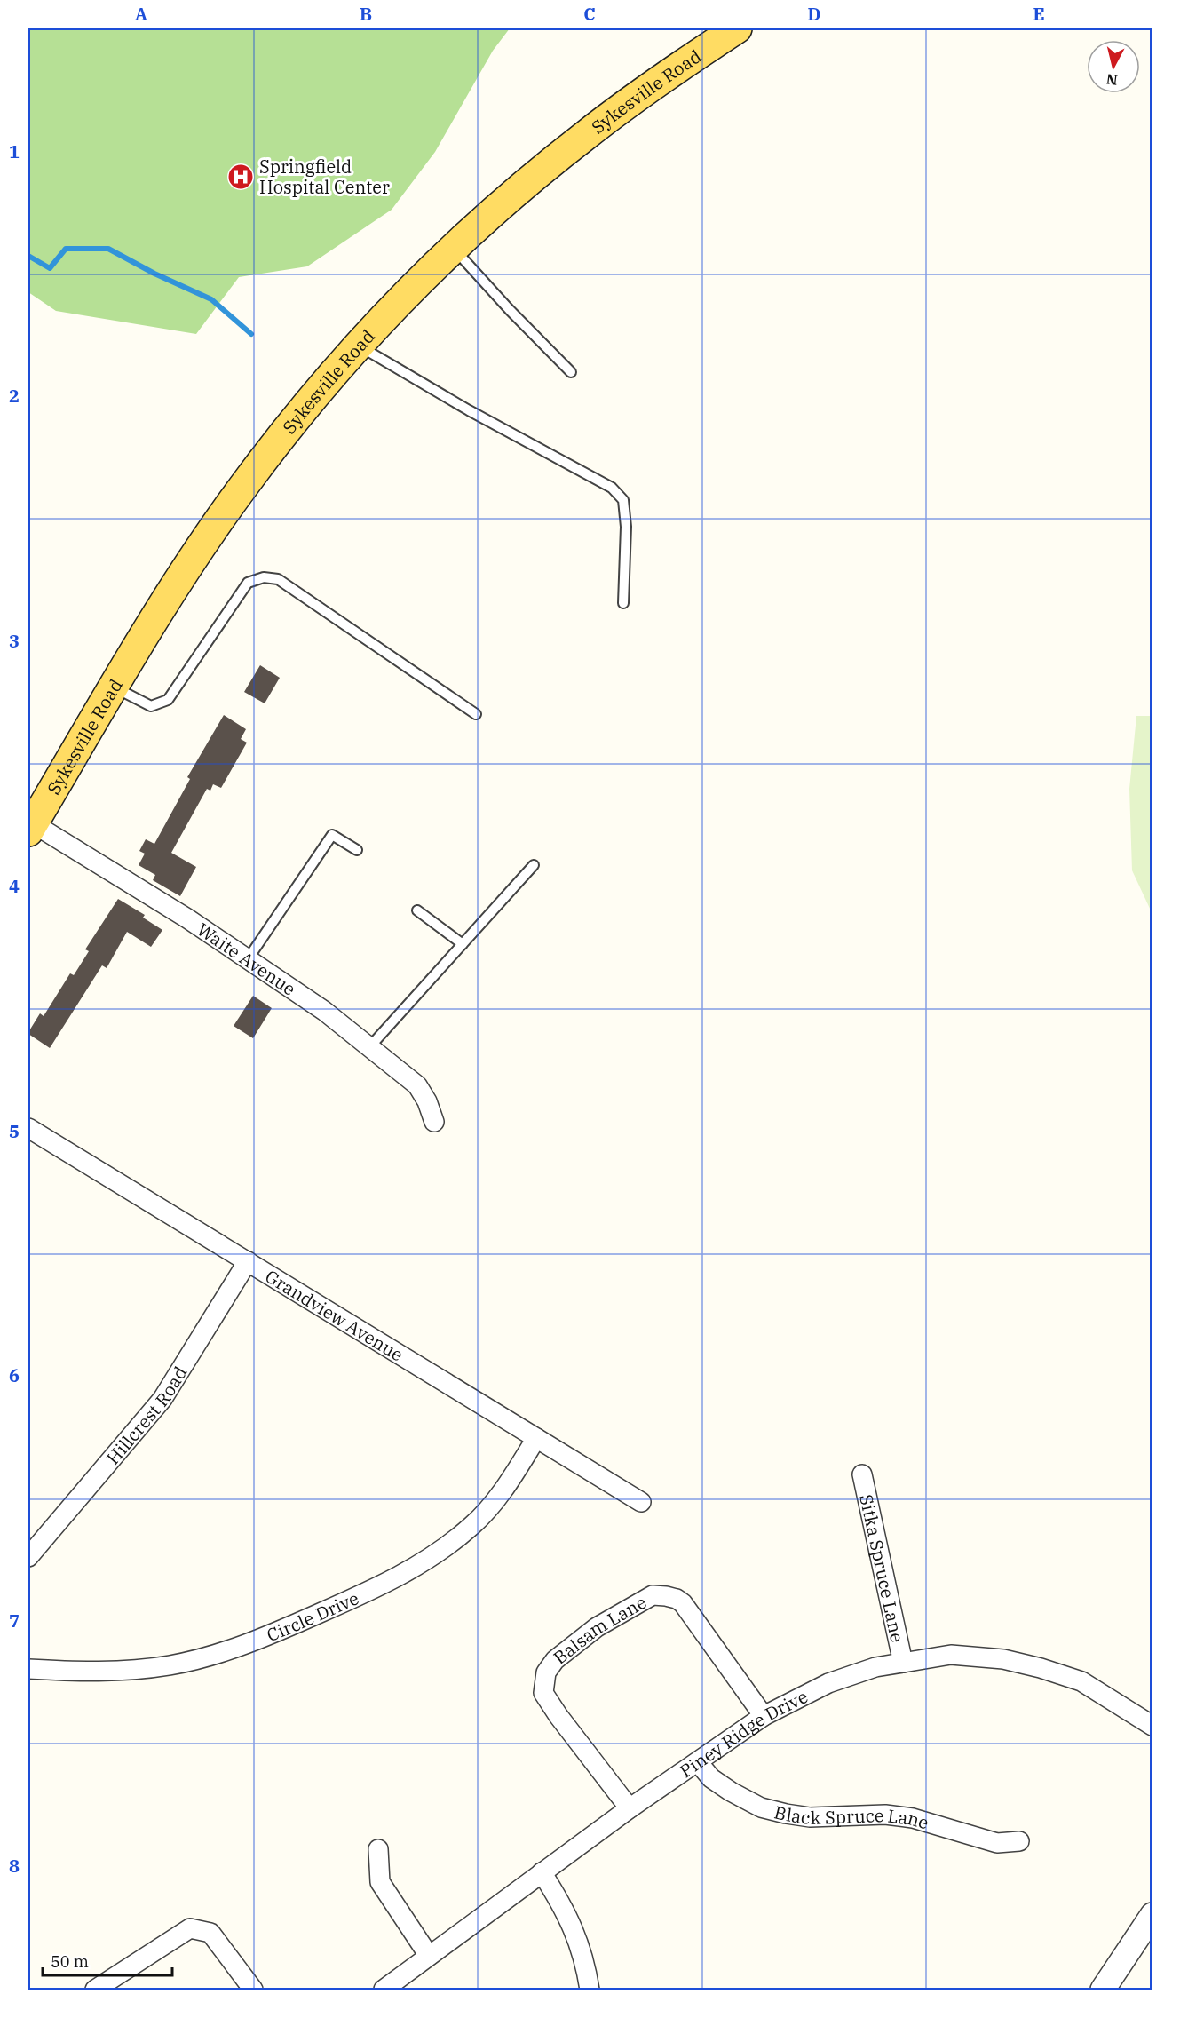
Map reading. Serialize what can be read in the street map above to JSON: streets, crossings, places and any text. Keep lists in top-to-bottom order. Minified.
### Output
{"streets":{"main road":["Sykesville Road"],"street":["Waite Avenue","Grandview Avenue","Hillcrest Road","Sitka Spruce Lane","Circle Drive","Balsam Lane","Piney Ridge Drive","Black Spruce Lane"]},"crossings":[["Sykesville Road","Waite Avenue"],["Grandview Avenue","Hillcrest Road"],["Grandview Avenue","Circle Drive"],["Sitka Spruce Lane","Piney Ridge Drive"],["Balsam Lane","Piney Ridge Drive"],["Piney Ridge Drive","Black Spruce Lane"]],"places":{"hospital":["Springfield Hospital Center"]},"scale_bar":"50 m","north":"bottom","grid":{"columns":["A","B","C","D","E"],"rows":["1","2","3","4","5","6","7","8"]}}
